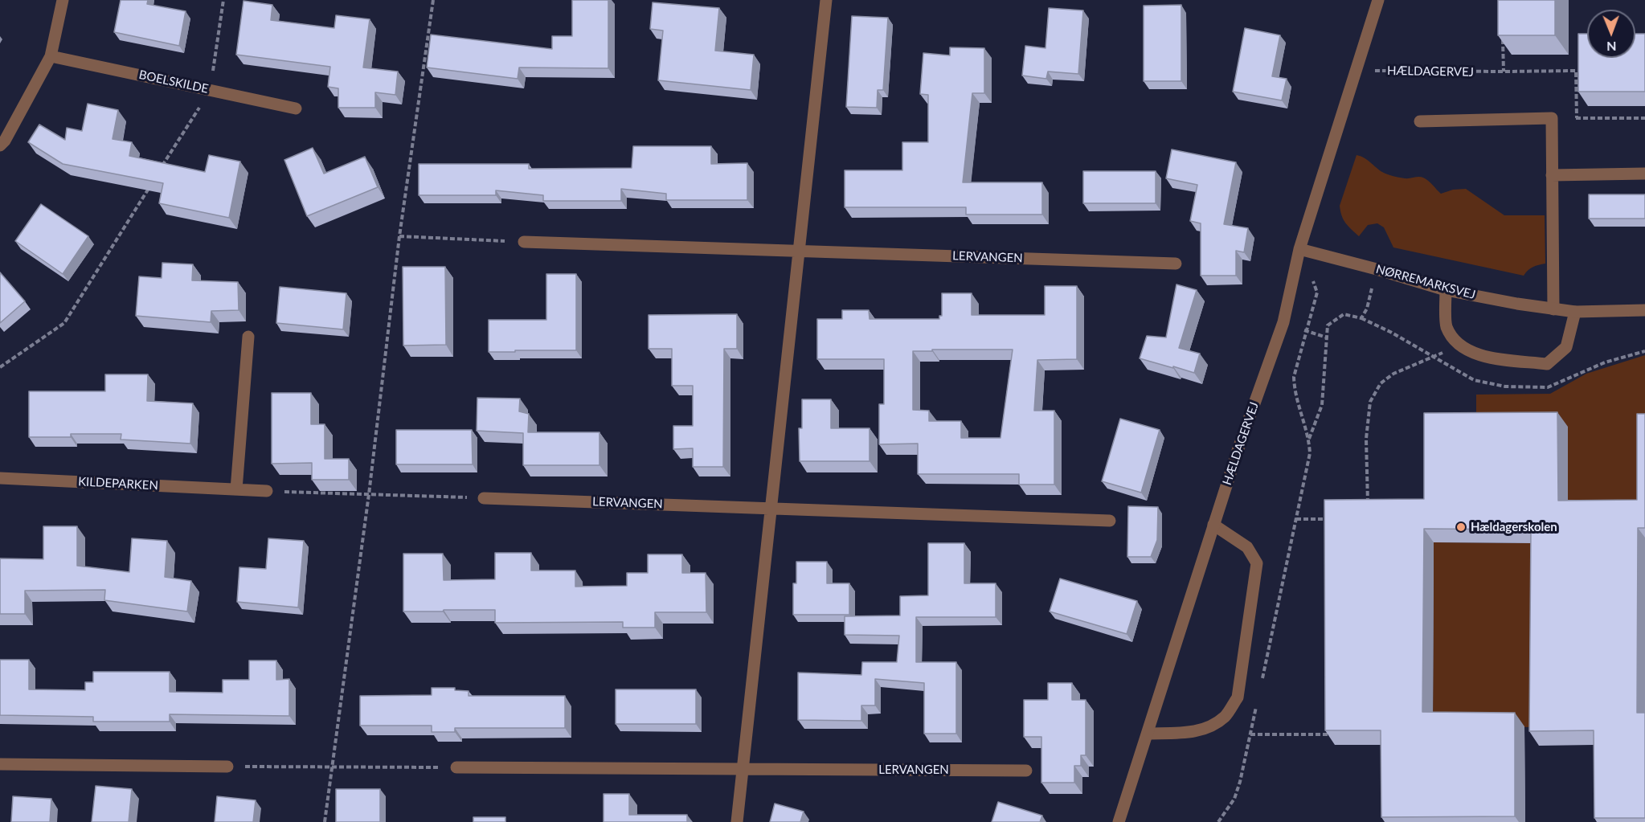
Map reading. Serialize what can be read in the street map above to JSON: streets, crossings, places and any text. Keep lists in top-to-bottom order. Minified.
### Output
{"streets":{"street":["HÆLDAGERVEJ","BOELSKILDE","LERVANGEN","NØRREMARKSVEJ","KILDEPARKEN"]},"crossings":[["HÆLDAGERVEJ","NØRREMARKSVEJ"]],"places":["Hældagerskolen"],"north":"bottom"}
